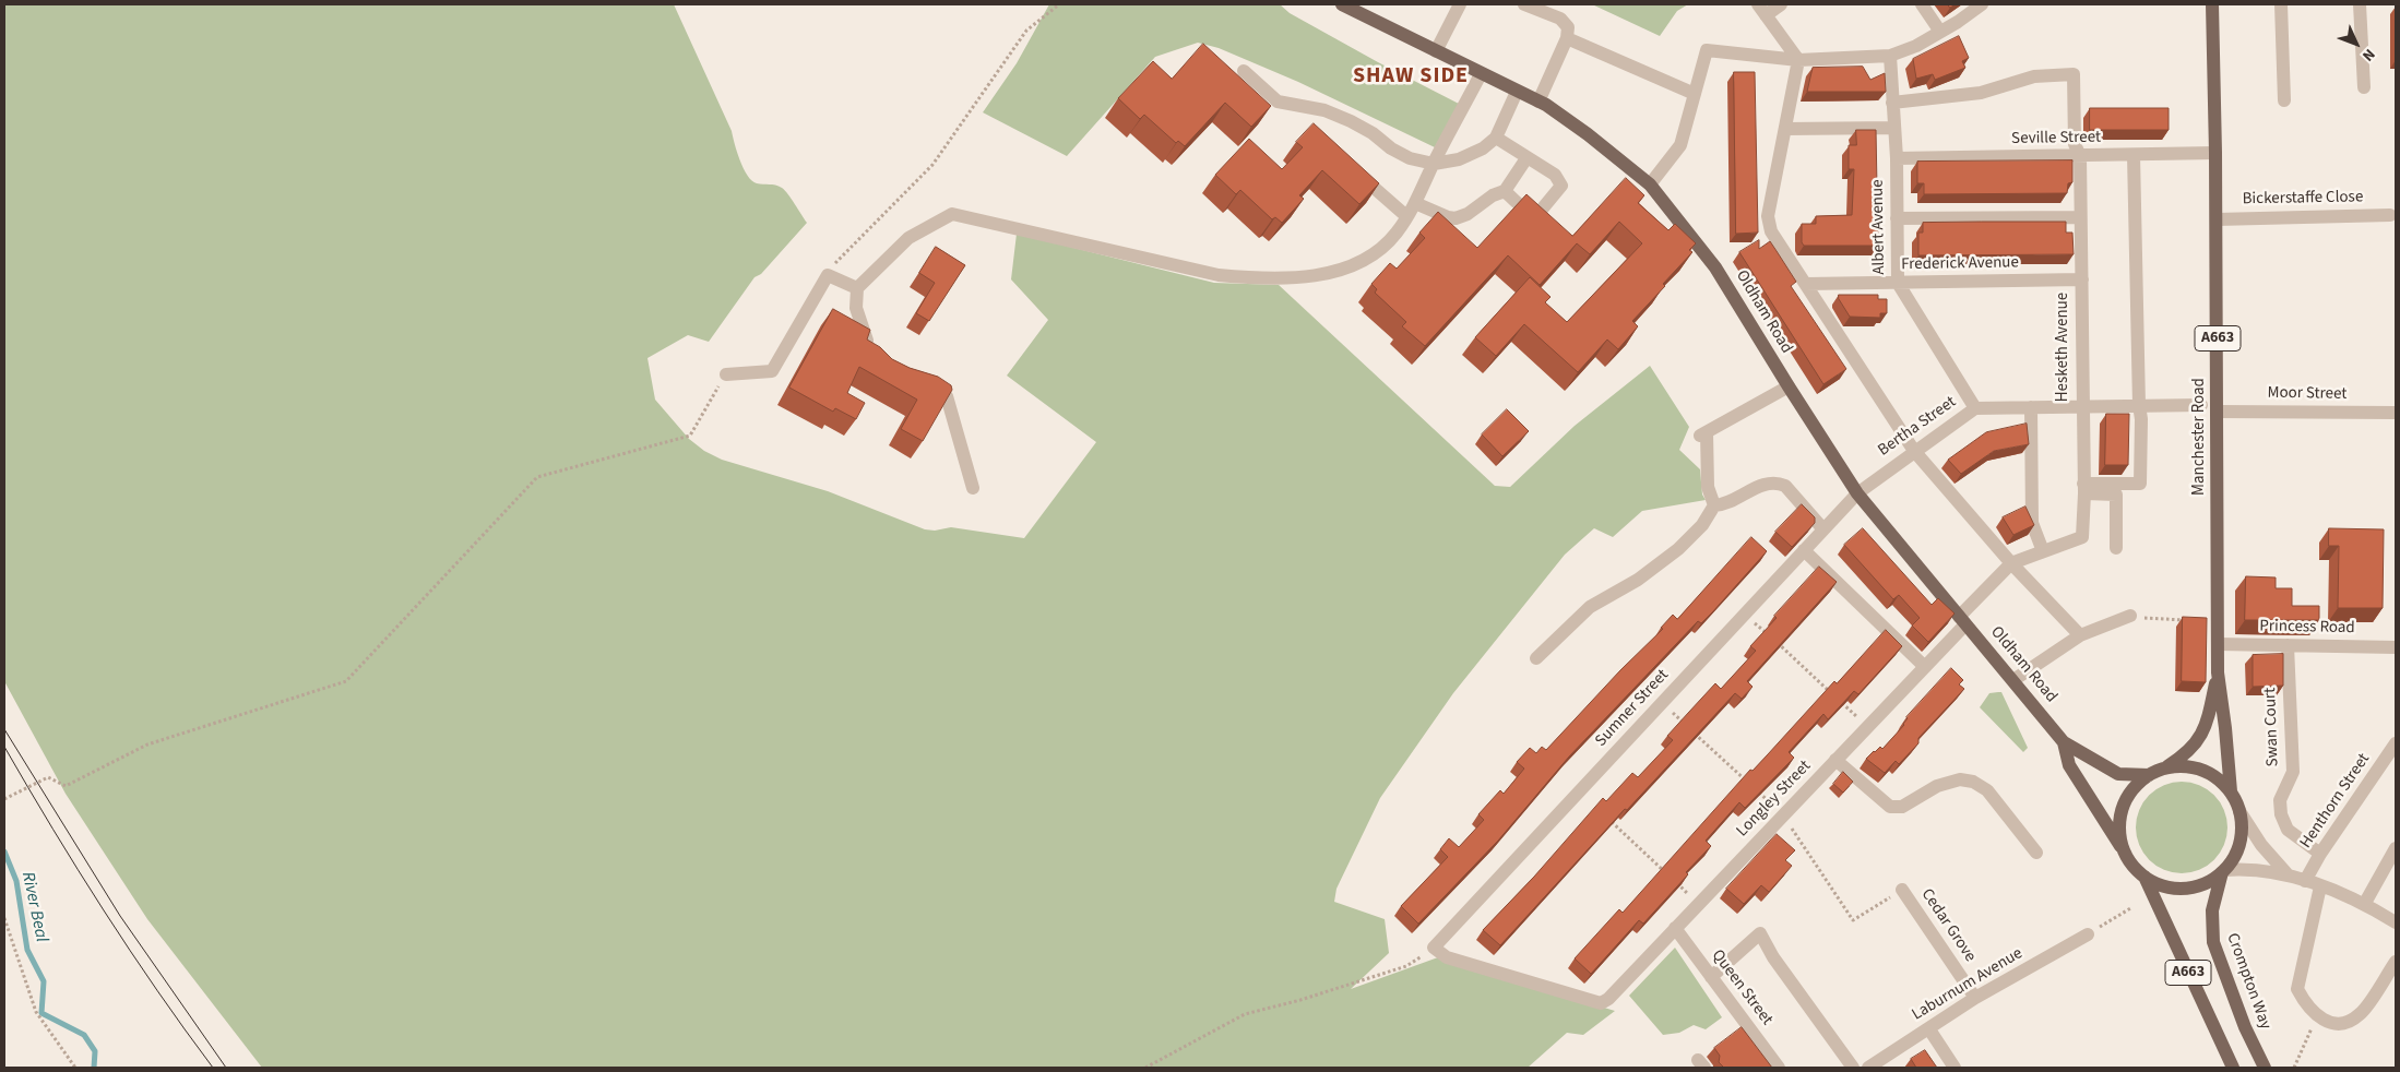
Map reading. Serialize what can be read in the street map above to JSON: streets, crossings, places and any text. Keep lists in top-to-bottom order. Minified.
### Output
{"streets":{"main road":["Oldham Road","A663","Manchester Road","Crompton Way"],"street":["Seville Street","Bickerstaffe Close","Albert Avenue","Frederick Avenue","Hesketh Avenue","Moor Street","Bertha Street","Princess Road","Sumner Street","Swan Court","Longley Street","Henthorn Street","Cedar Grove","Laburnum Avenue","Queen Street"]},"crossings":[["Seville Street","Albert Avenue"],["Seville Street","Hesketh Avenue"],["Seville Street","Manchester Road"],["Bickerstaffe Close","Manchester Road"],["Albert Avenue","Frederick Avenue"],["Albert Avenue","Hesketh Avenue"],["Albert Avenue","Bertha Street"],["Frederick Avenue","Hesketh Avenue"],["Oldham Road","A663"],["Oldham Road","Bertha Street"],["Oldham Road","Manchester Road"],["Oldham Road","Sumner Street"],["Oldham Road","Longley Street"],["Oldham Road","Crompton Way"],["A663","Manchester Road"],["A663","Crompton Way"],["Hesketh Avenue","Bertha Street"],["Moor Street","Manchester Road"],["Bertha Street","Sumner Street"],["Manchester Road","Princess Road"],["Manchester Road","Crompton Way"],["Princess Road","Swan Court"],["Sumner Street","Longley Street"],["Swan Court","Henthorn Street"],["Longley Street","Cedar Grove"],["Longley Street","Queen Street"],["Cedar Grove","Laburnum Avenue"]],"districts":["SHAW SIDE"],"water":["River Beal"],"north":"bottom right"}
